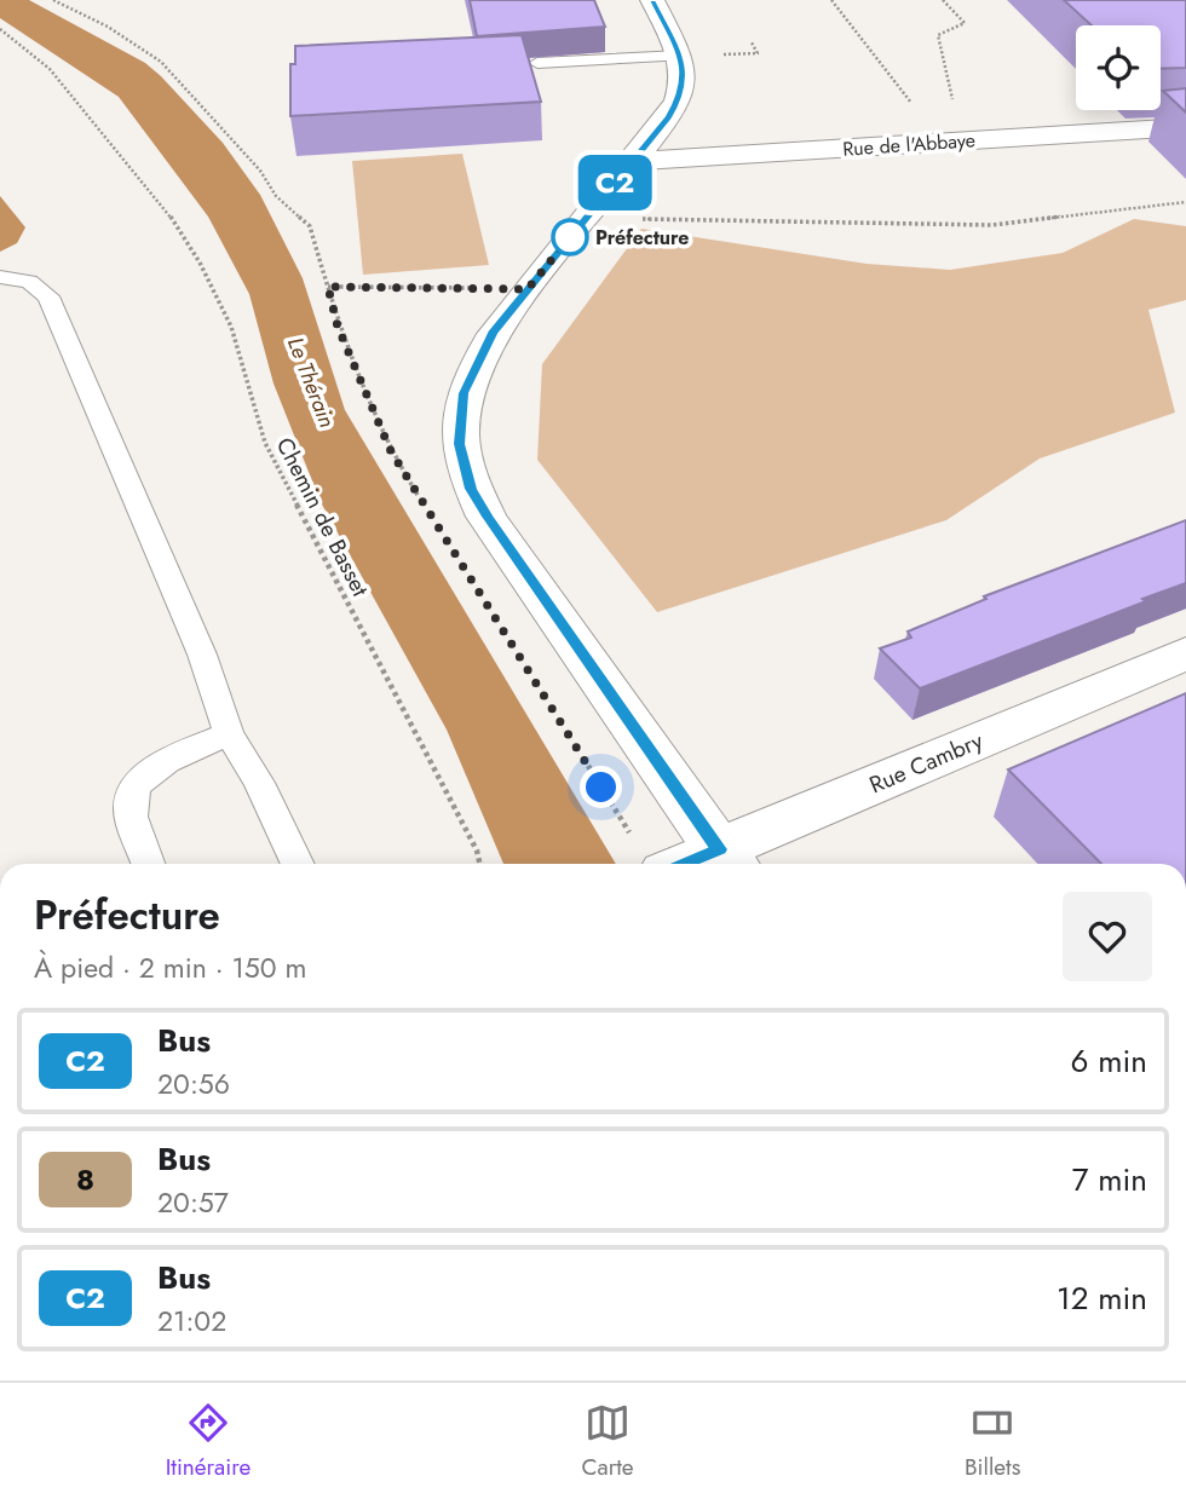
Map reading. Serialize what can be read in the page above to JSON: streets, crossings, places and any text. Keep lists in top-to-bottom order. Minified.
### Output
{"streets":{"street":["Rue de l'Abbaye","Rue Cambry"],"path":["Chemin de Basset"]},"water":["Le Thérain"],"places":["Préfecture"],"lines":["bus line C2"],"page":{"on_map":"C2","heading":["Préfecture","À pied · 2 min · 150 m"],"list":[{"mark":"C2","name":"Bus","note":"20:56","value":"6 min"},{"mark":"8","name":"Bus","note":"20:57","value":"7 min"},{"mark":"C2","name":"Bus","note":"21:02","value":"12 min"}],"tabs":["Itinéraire","Carte","Billets"]}}
